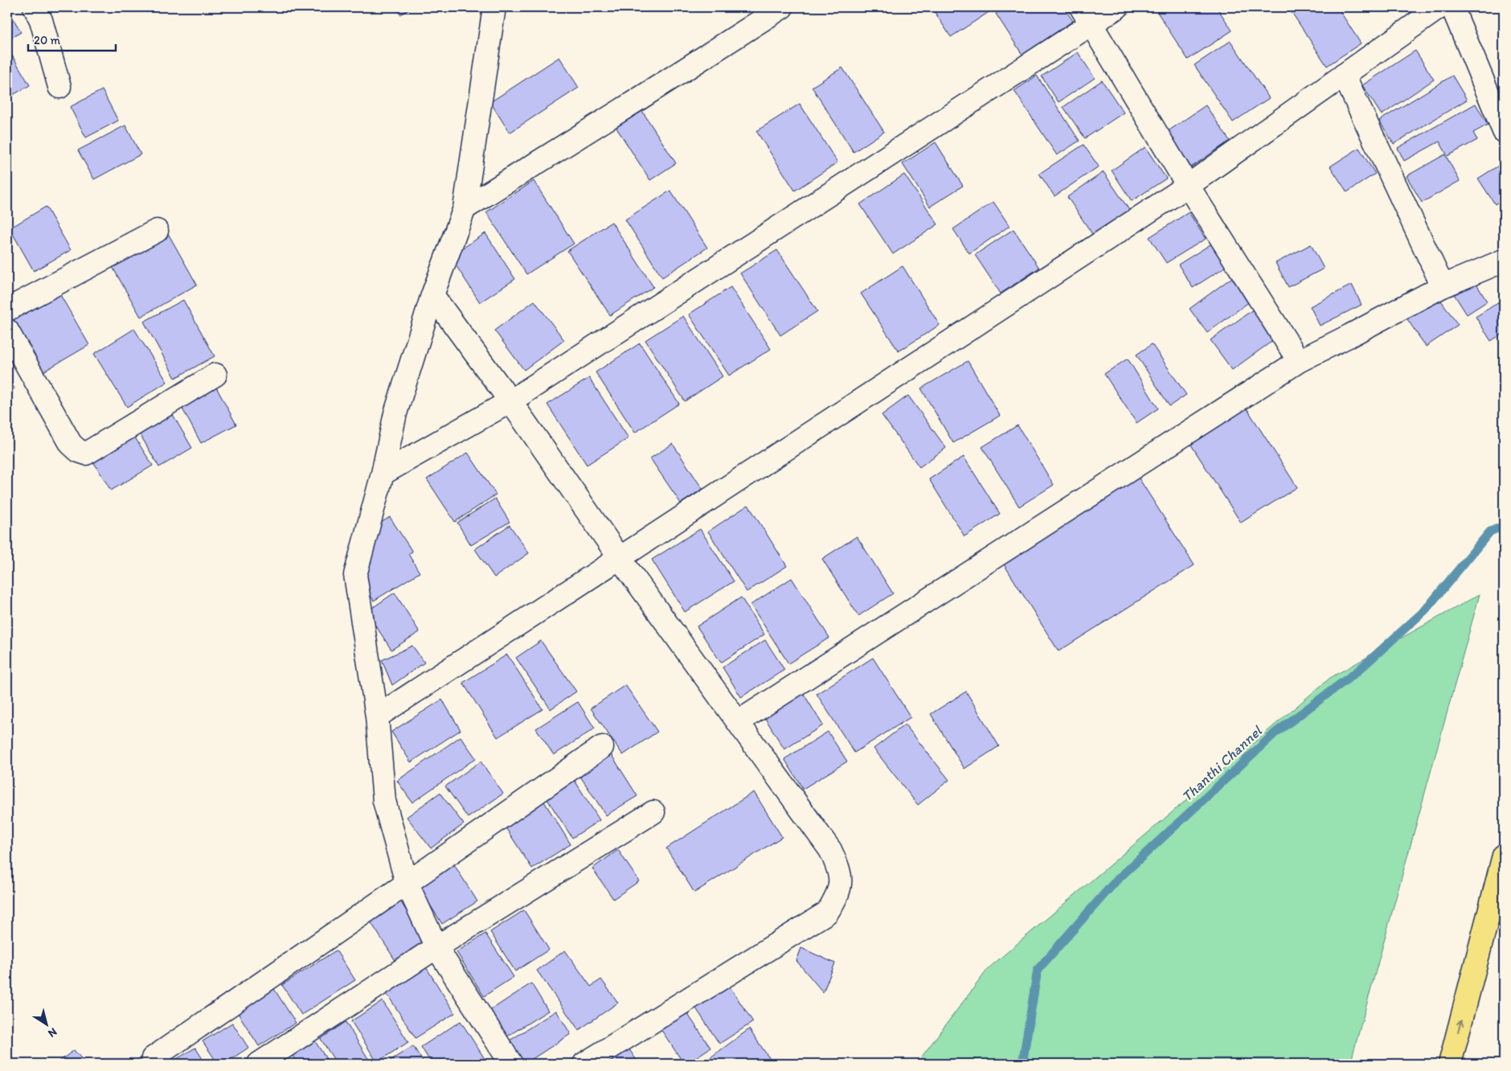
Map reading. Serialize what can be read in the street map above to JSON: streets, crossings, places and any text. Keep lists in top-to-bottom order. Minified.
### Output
{"water":["Thanthi Channel"],"scale_bar":"20 m","north":"bottom right"}
